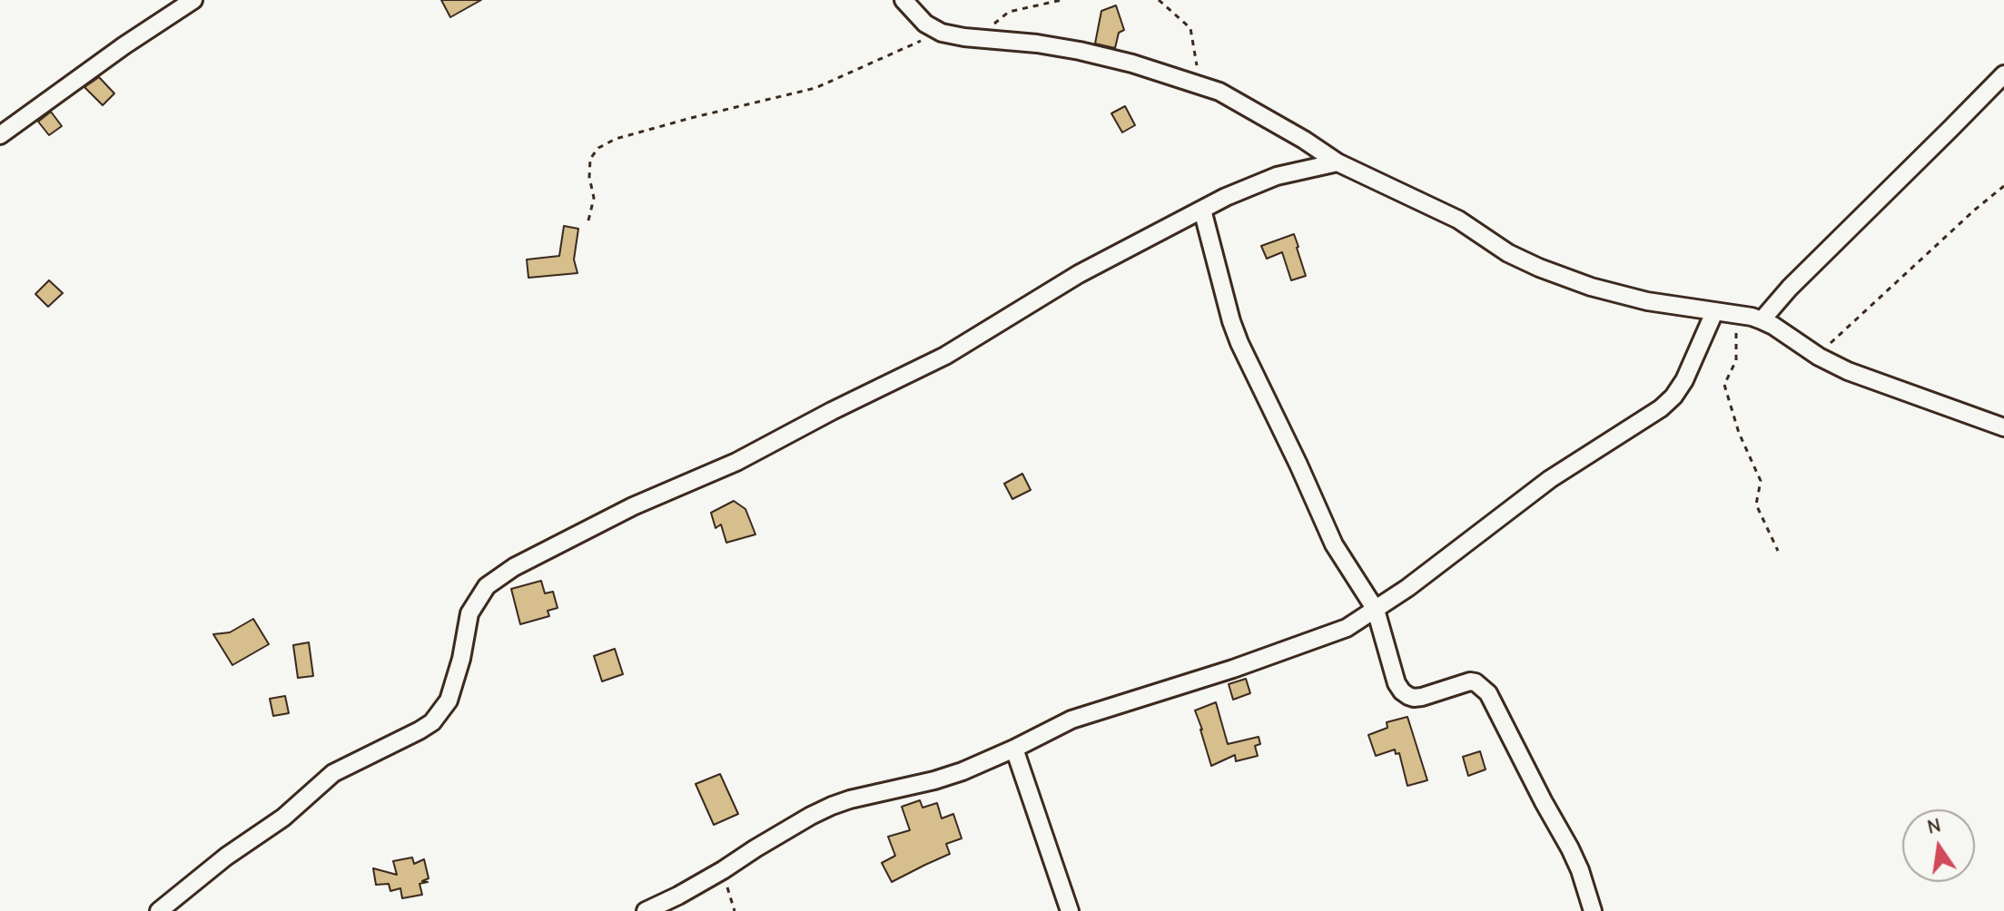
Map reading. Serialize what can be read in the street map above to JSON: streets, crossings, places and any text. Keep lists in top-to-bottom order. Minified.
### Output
{"north":"top"}
